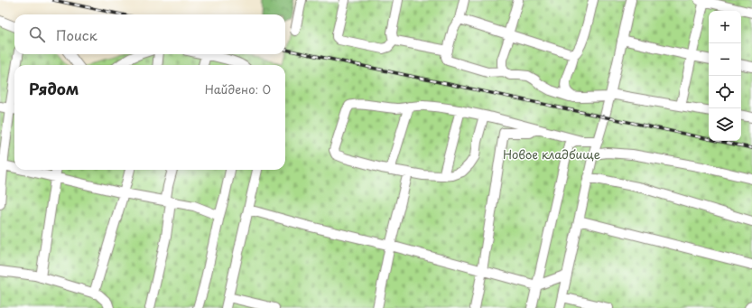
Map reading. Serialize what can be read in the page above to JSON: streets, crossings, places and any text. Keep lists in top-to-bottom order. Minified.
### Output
{"parks":["Новое кладбище"],"page":{"map_buttons":["+","−"],"search":"Поиск","heading":["Рядом","Найдено: 0"]}}
